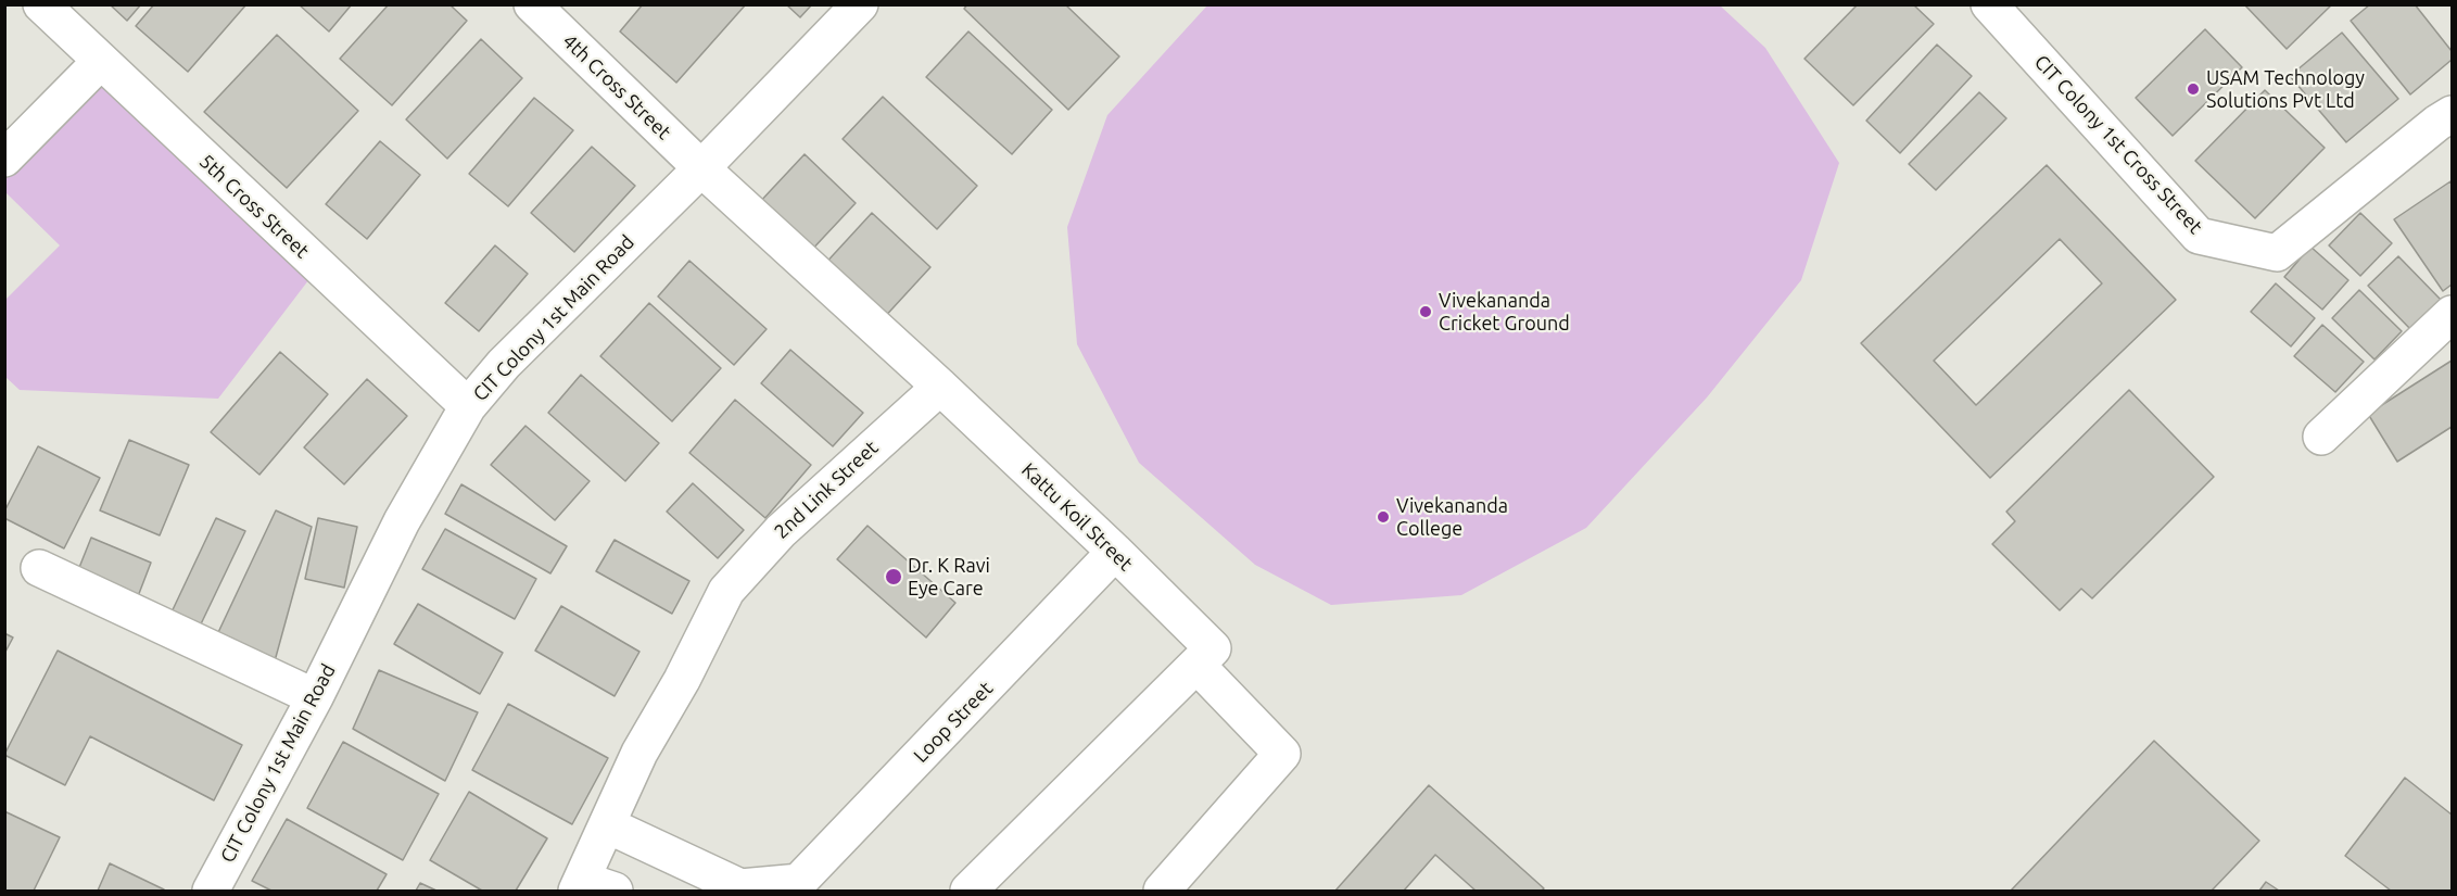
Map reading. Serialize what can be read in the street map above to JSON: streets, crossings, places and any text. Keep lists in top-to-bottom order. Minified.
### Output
{"streets":{"street":["4th Cross Street","CIT Colony 1st Cross Street","5th Cross Street","CIT Colony 1st Main Road","2nd Link Street","Kattu Koil Street","Loop Street"]},"crossings":[["4th Cross Street","CIT Colony 1st Main Road"],["5th Cross Street","CIT Colony 1st Main Road"],["2nd Link Street","Kattu Koil Street"],["Kattu Koil Street","Loop Street"]],"places":["USAM Technology Solutions Pvt Ltd","Vivekananda Cricket Ground","Vivekananda College","Dr. K Ravi Eye Care"]}
